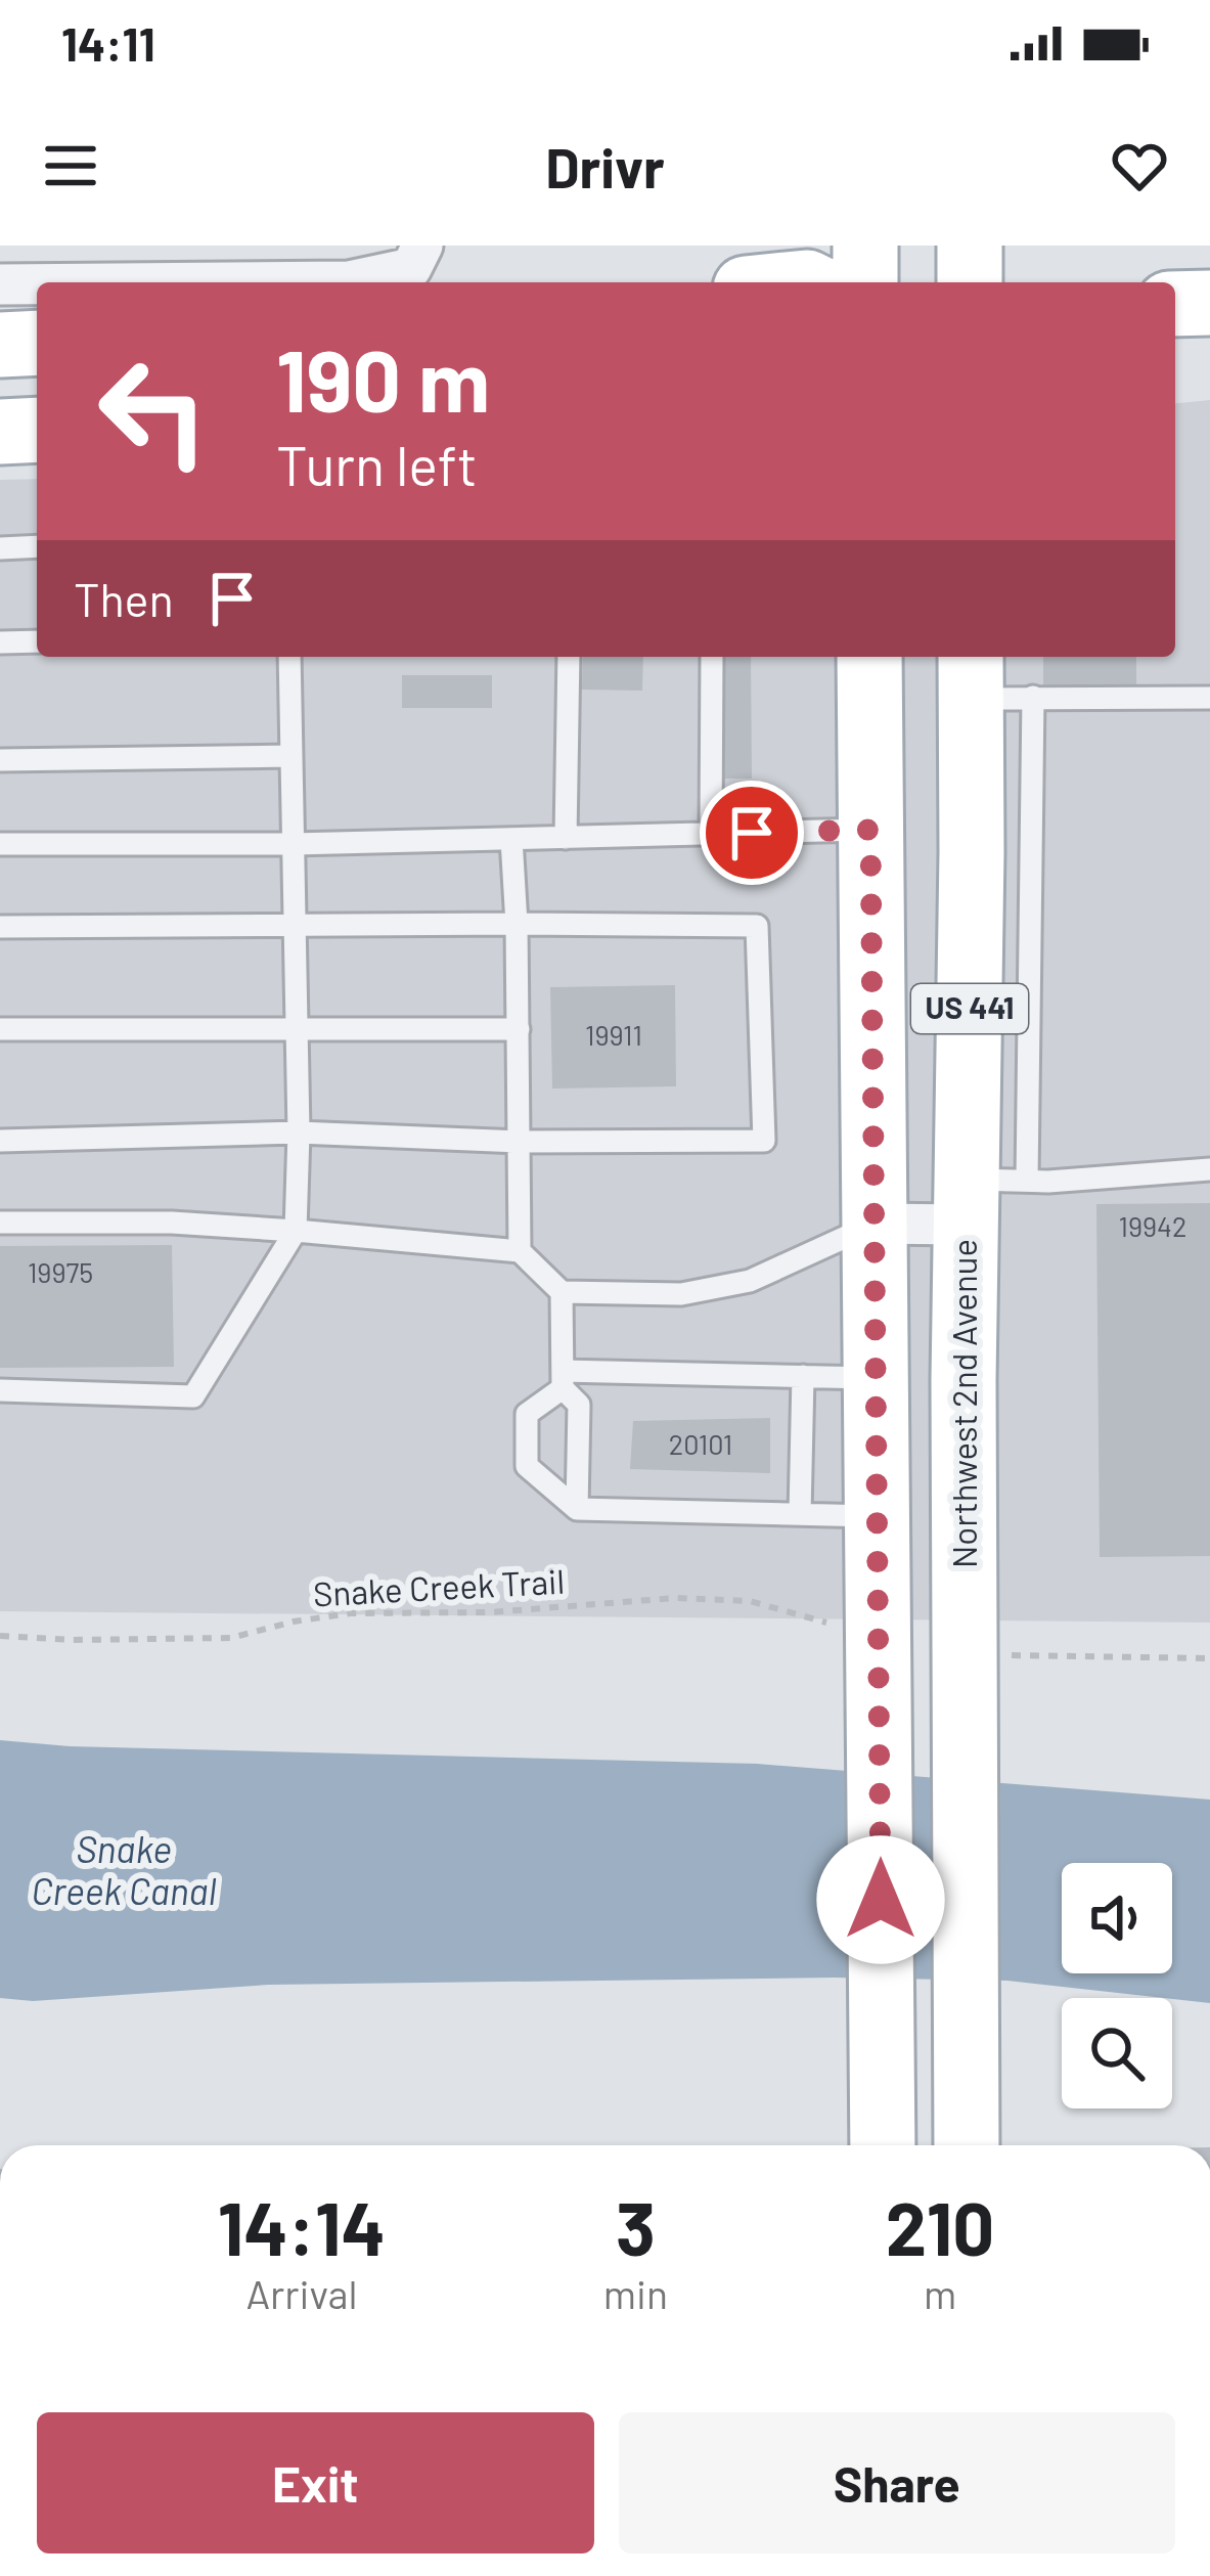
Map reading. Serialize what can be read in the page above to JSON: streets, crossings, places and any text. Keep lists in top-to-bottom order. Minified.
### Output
{"streets":{"main road":["US 441","Northwest 2nd Avenue"],"path":["Snake Creek Trail"]},"crossings":[["US 441","Snake Creek Trail"]],"water":["Snake Creek Canal"],"house_numbers":["19911","19942","19975","20101"],"page":{"status":"14:11","header":"Drivr","turn":["190 m","Turn left"],"then":"Then","eta":["14:14","Arrival","3","min","210","m"],"buttons":["Exit","Share"]}}
